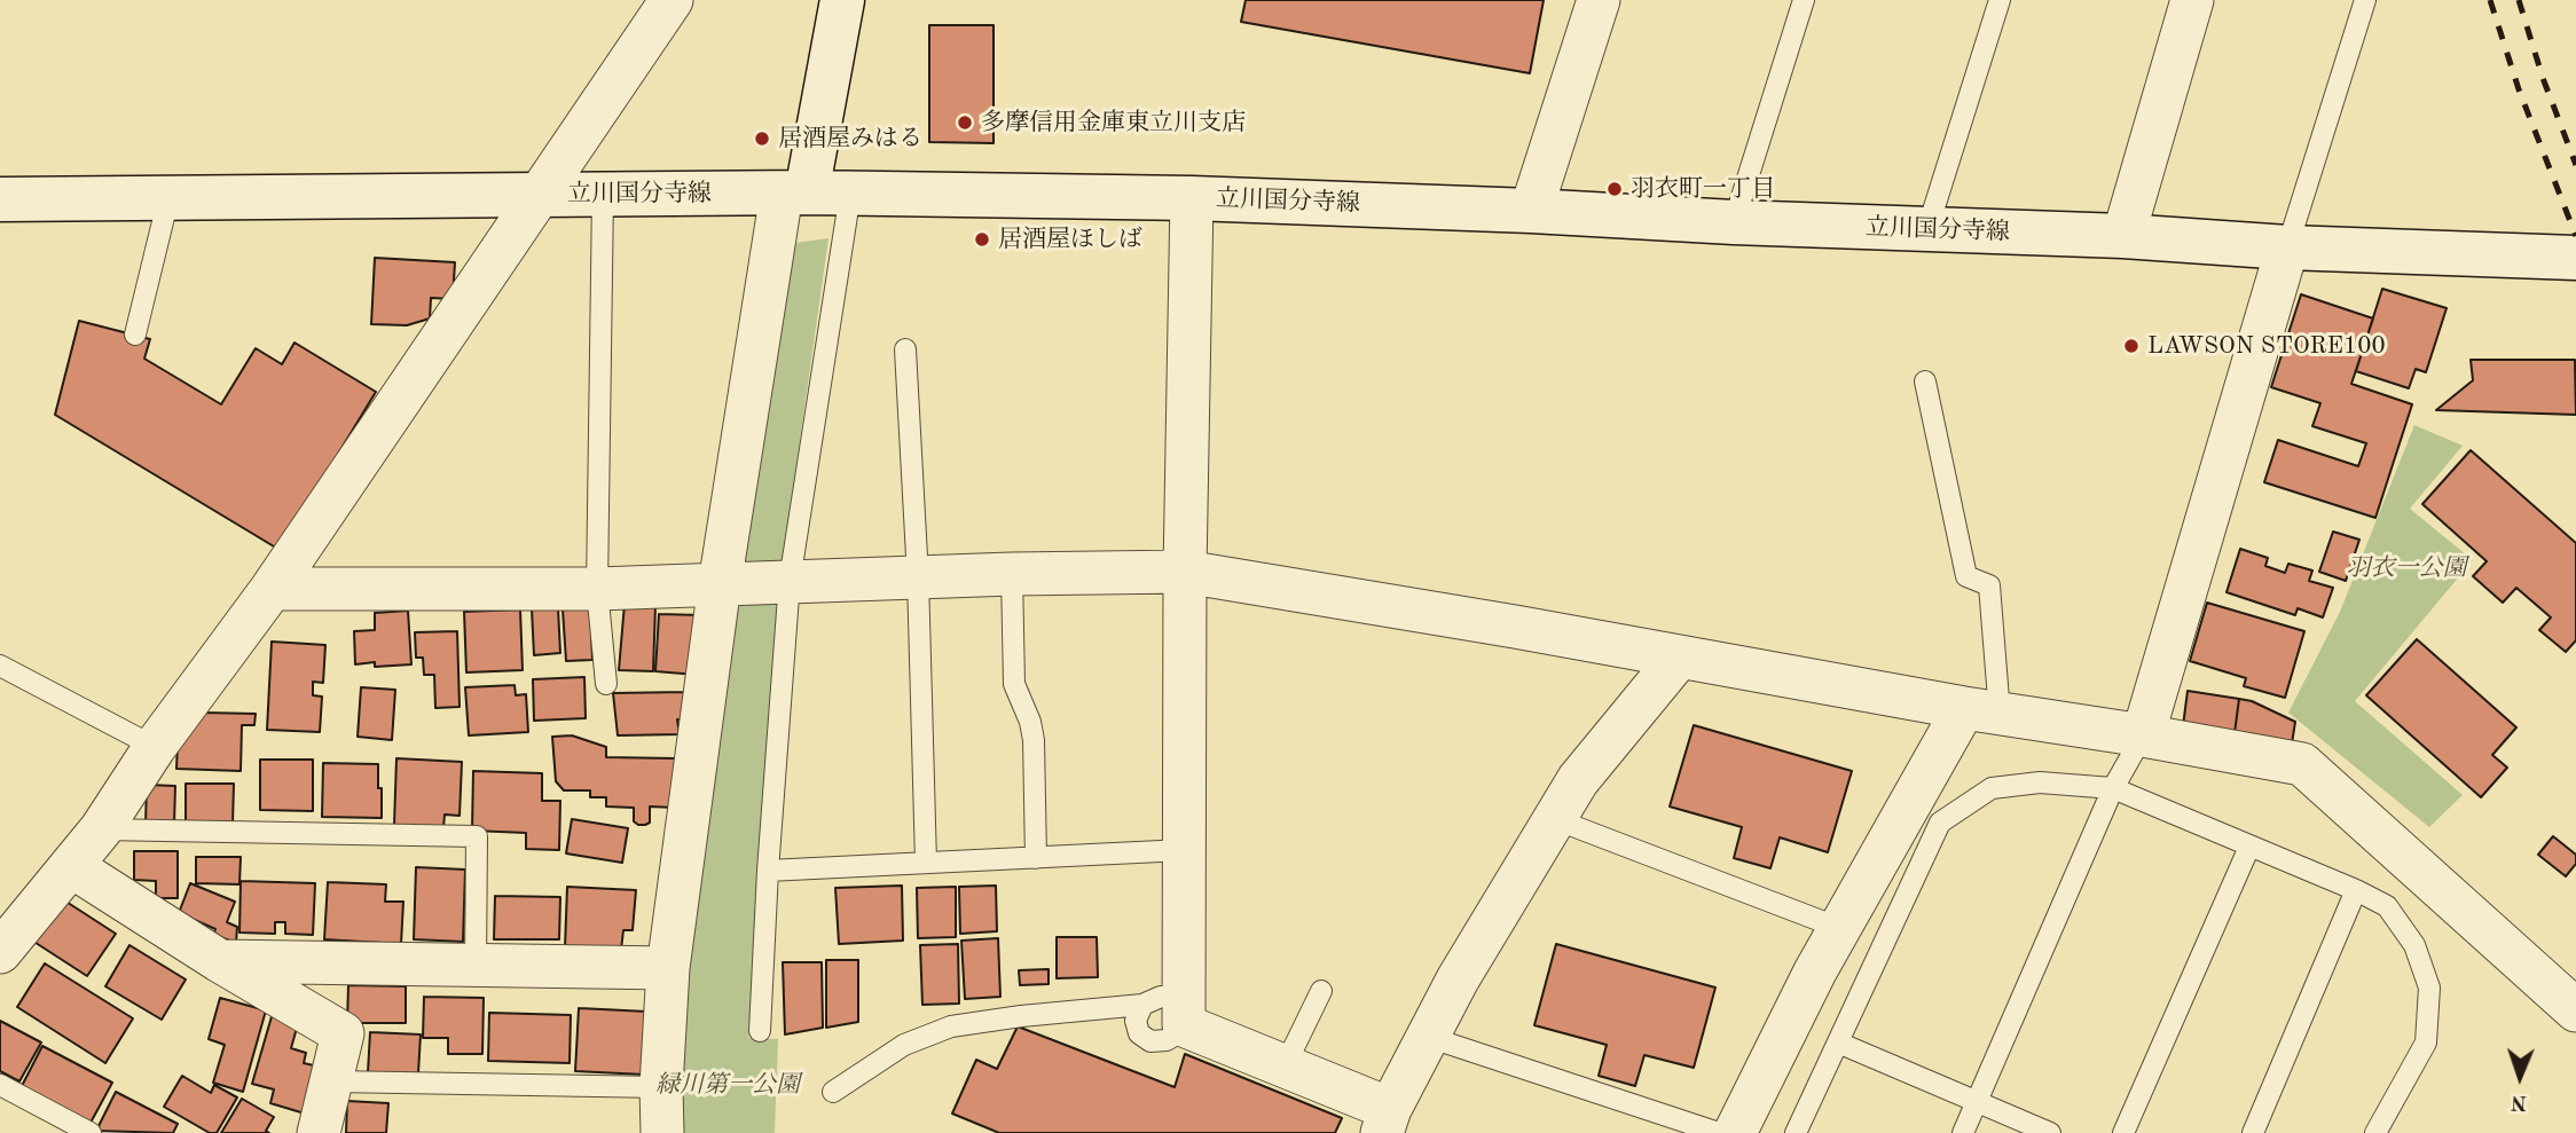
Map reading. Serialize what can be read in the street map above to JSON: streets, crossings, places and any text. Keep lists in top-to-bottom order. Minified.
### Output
{"streets":{"main road":["立川国分寺線"]},"parks":["羽衣一公園","緑川第一公園"],"places":["多摩信用金庫東立川支店","居酒屋みはる","羽衣町一丁目","居酒屋ほしば","LAWSON STORE100"],"north":"bottom"}
